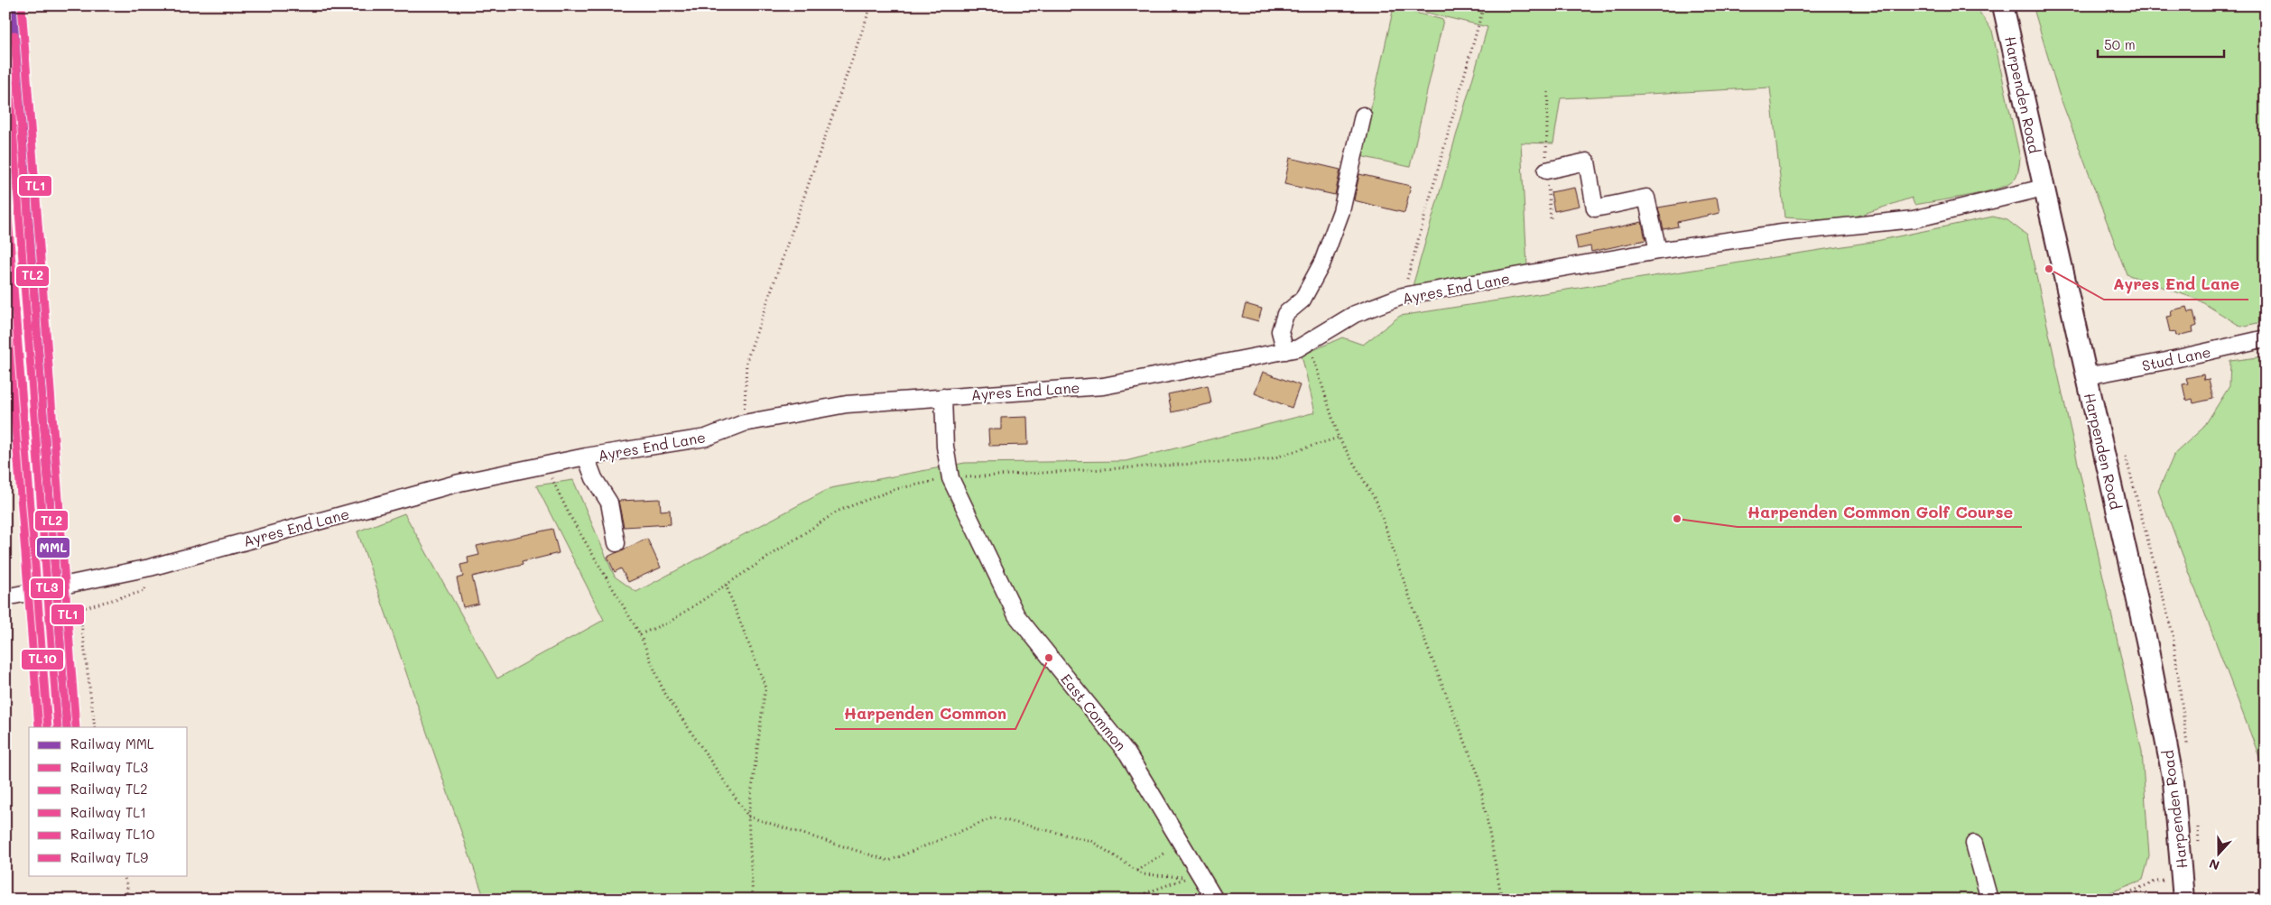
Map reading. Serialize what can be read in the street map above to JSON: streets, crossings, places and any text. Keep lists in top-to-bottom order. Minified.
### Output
{"streets":{"main road":["Harpenden Road"],"street":["Ayres End Lane","Stud Lane","East Common"]},"crossings":[["Harpenden Road","Ayres End Lane"],["Harpenden Road","Stud Lane"],["Ayres End Lane","East Common"]],"places":["Ayres End Lane","Harpenden Common Golf Course","Harpenden Common"],"lines":["rail line MML","rail line TL1","rail line TL3","rail line TL2","rail line TL10","rail line TL9"],"legend":["Railway MML","Railway TL3","Railway TL2","Railway TL1","Railway TL10","Railway TL9"],"scale_bar":"50 m","north":"bottom"}
